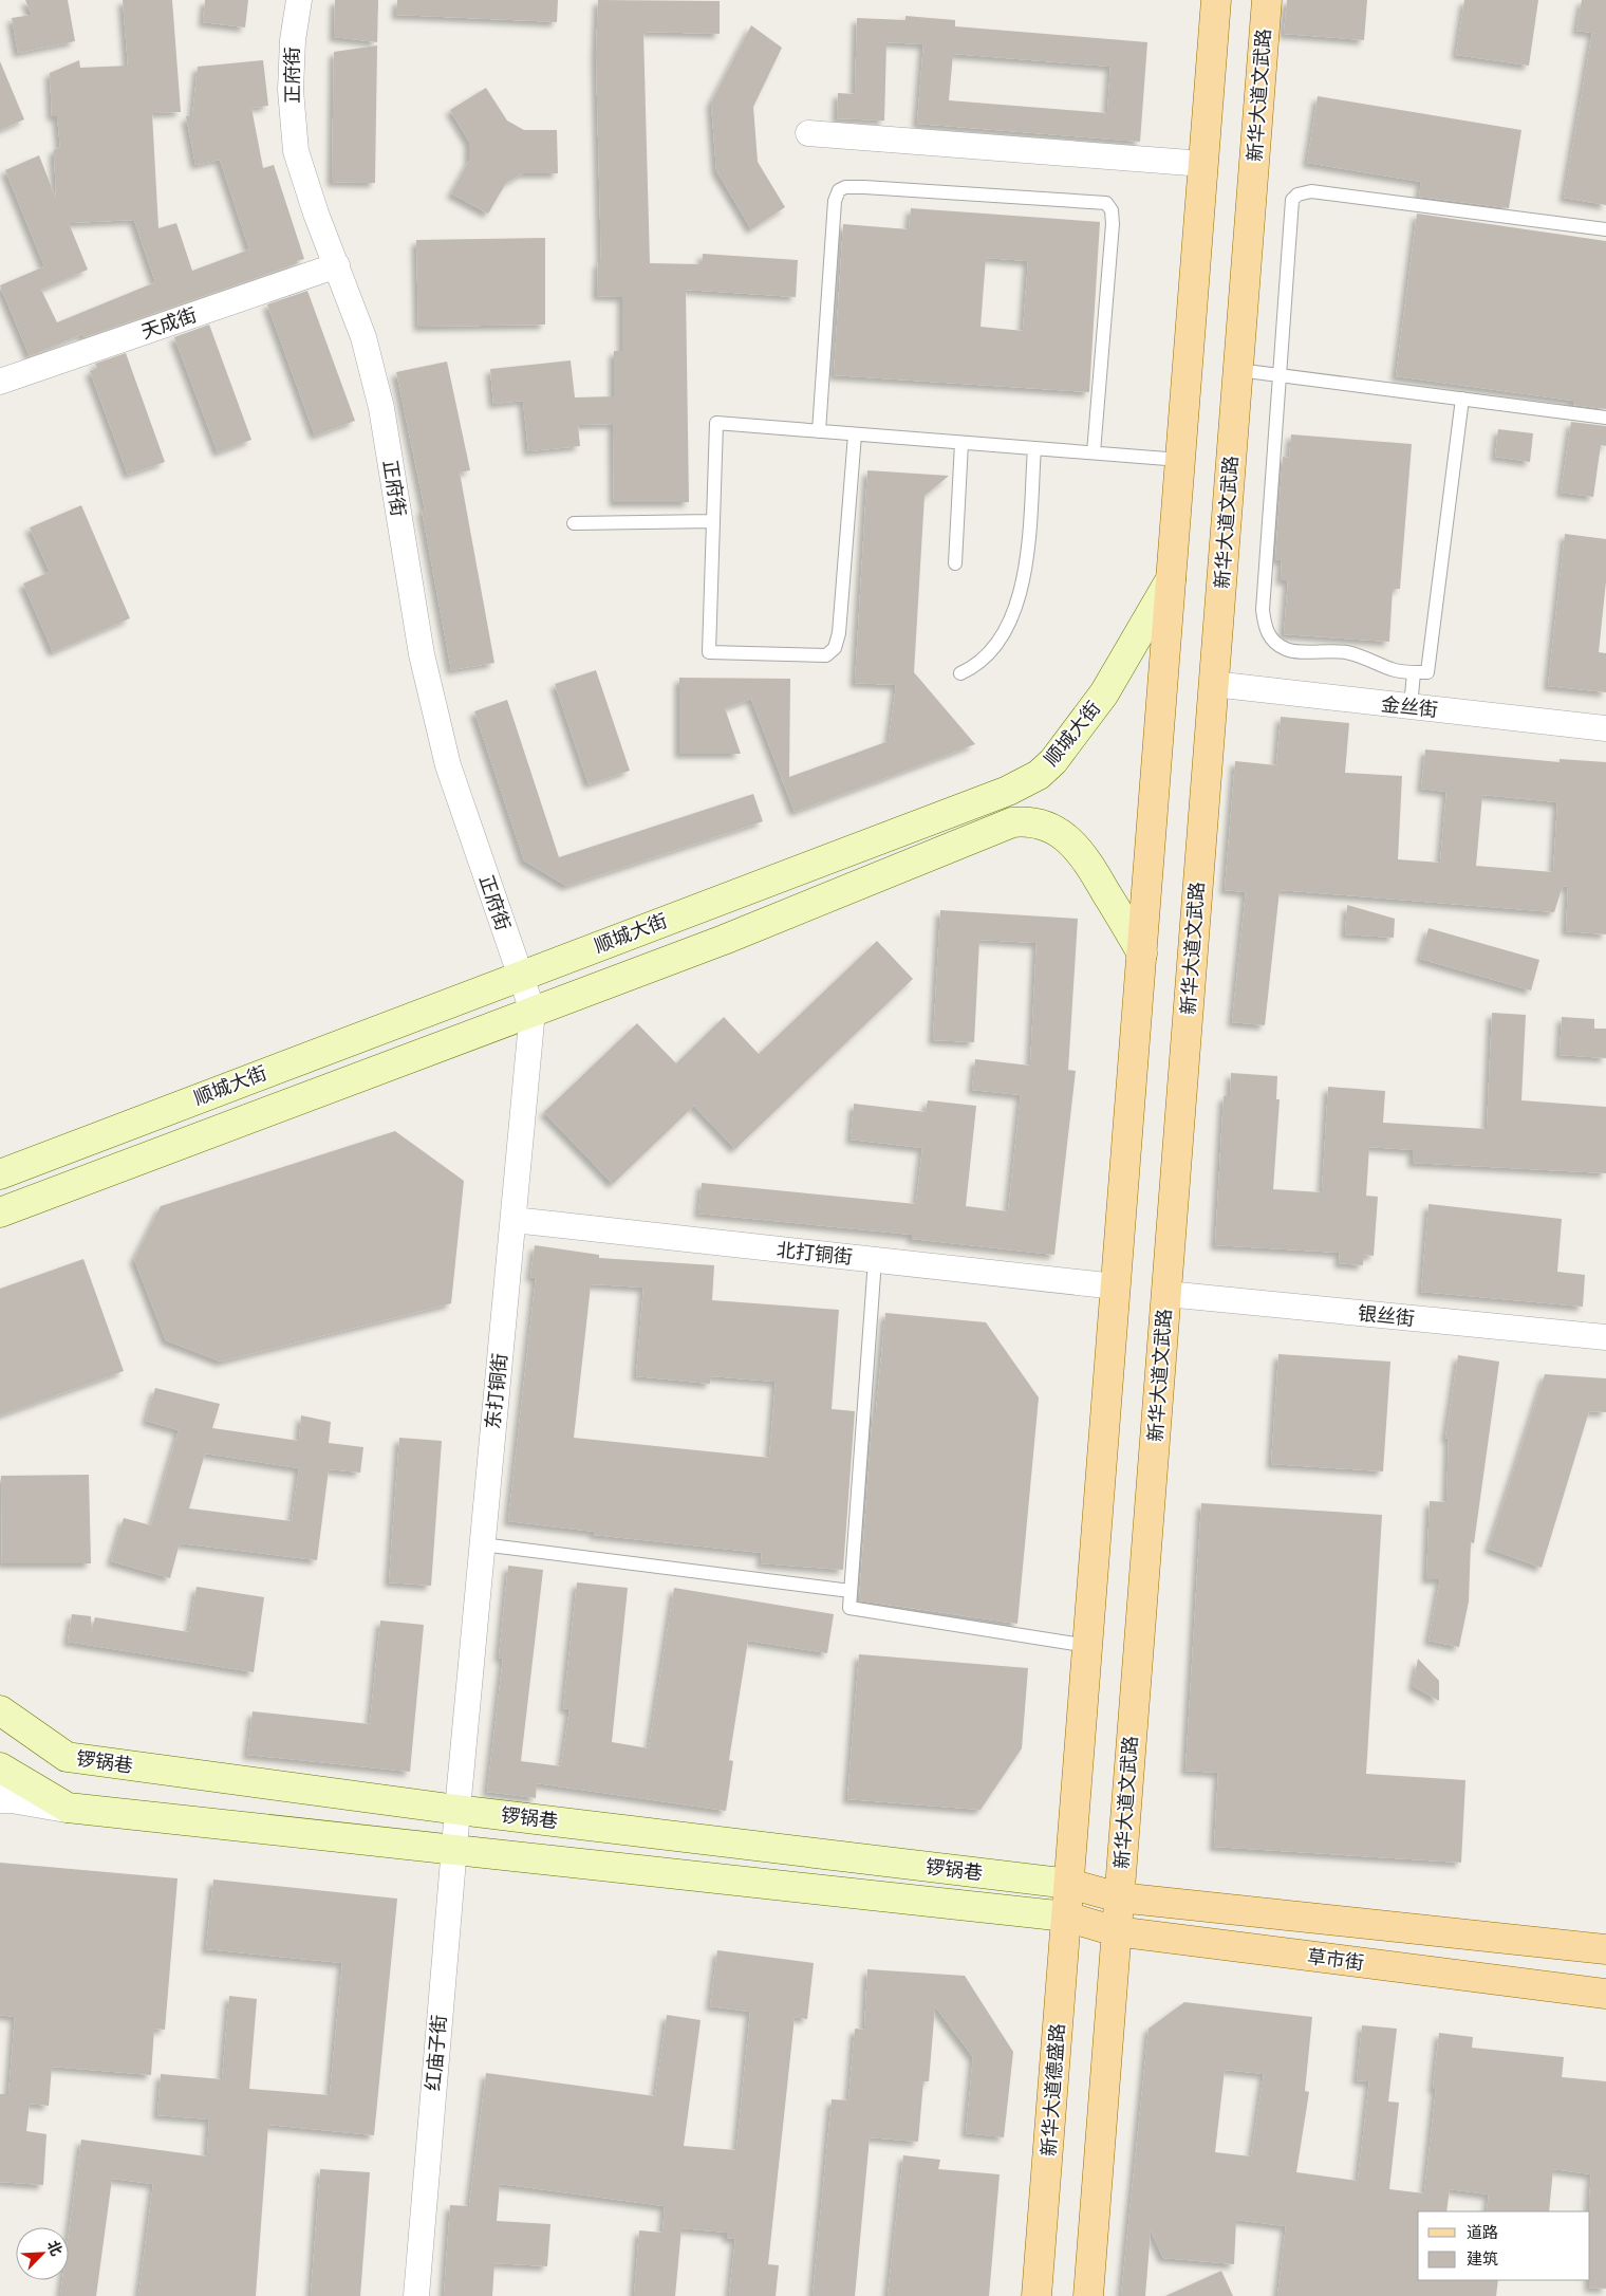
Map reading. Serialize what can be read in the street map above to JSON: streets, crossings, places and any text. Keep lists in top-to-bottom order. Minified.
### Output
{"streets":{"main road":["新华大道文武路","顺城大街","锣锅巷","草市街","新华大道德盛路"],"street":["正府街","天成街","金丝街","北打铜街","银丝街","东打铜街","红庙子街"]},"crossings":[["正府街","天成街"],["正府街","顺城大街"],["正府街","东打铜街"],["新华大道文武路","金丝街"],["新华大道文武路","银丝街"],["新华大道文武路","草市街"],["顺城大街","东打铜街"],["北打铜街","东打铜街"],["东打铜街","锣锅巷"],["东打铜街","红庙子街"],["锣锅巷","草市街"],["锣锅巷","红庙子街"],["锣锅巷","新华大道德盛路"],["草市街","新华大道德盛路"]],"legend":["道路","建筑"],"north":"top right"}
